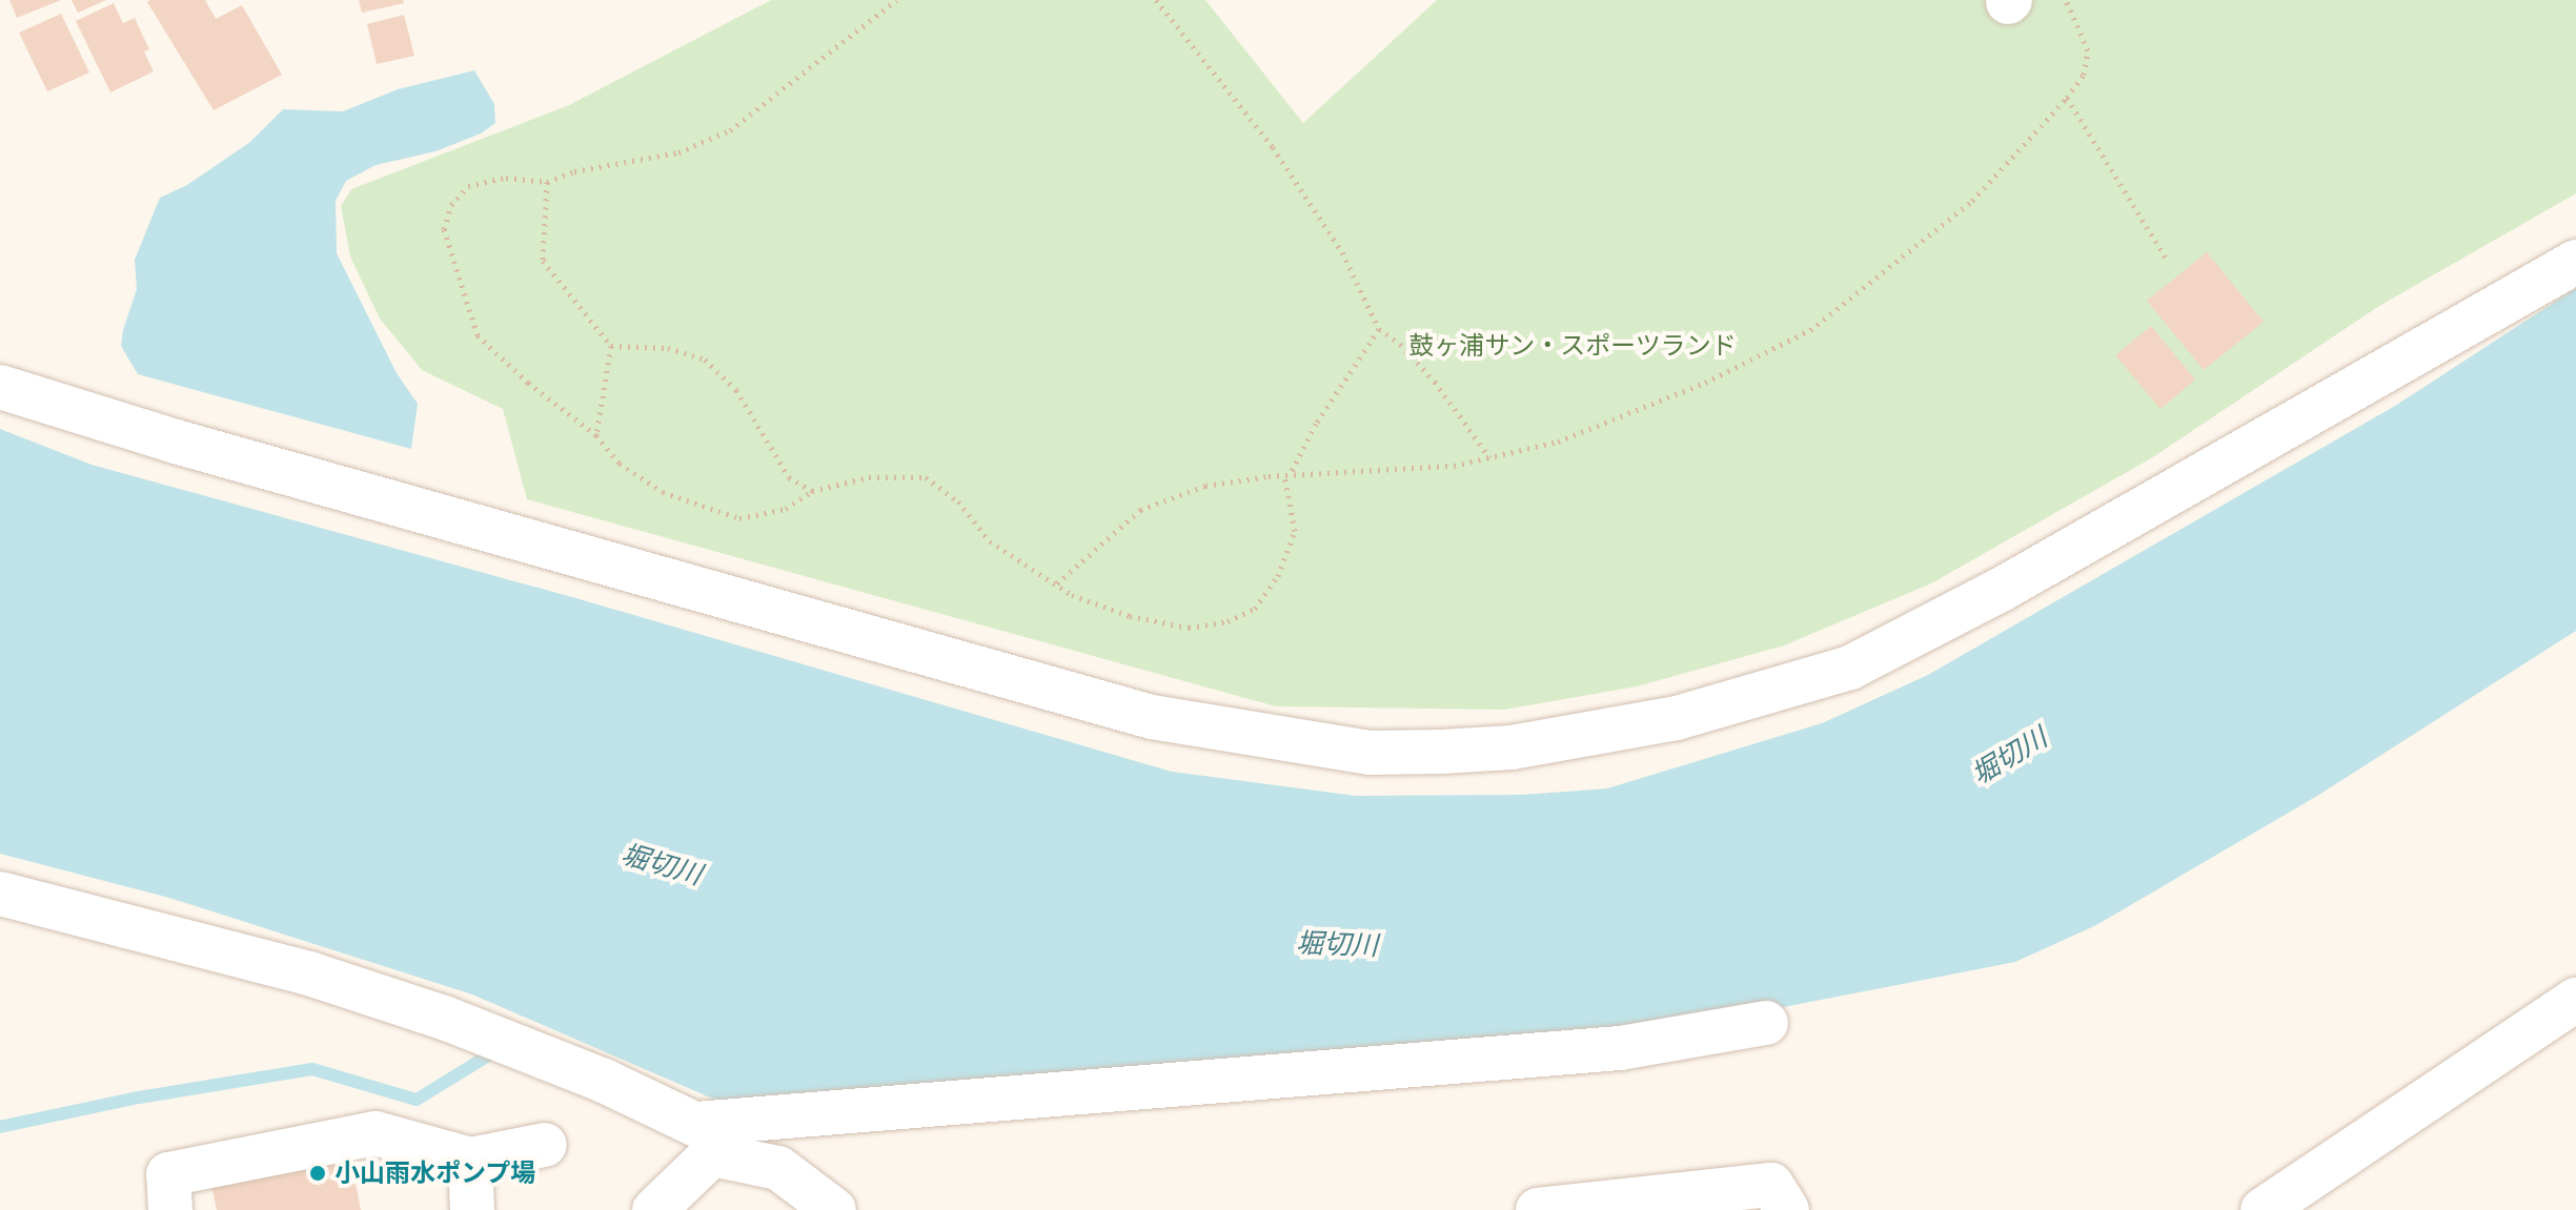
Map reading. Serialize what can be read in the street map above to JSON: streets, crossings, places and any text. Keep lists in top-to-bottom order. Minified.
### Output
{"water":["堀切川"],"parks":["鼓ヶ浦サン・スポーツランド"],"places":["小山雨水ポンプ場"]}
